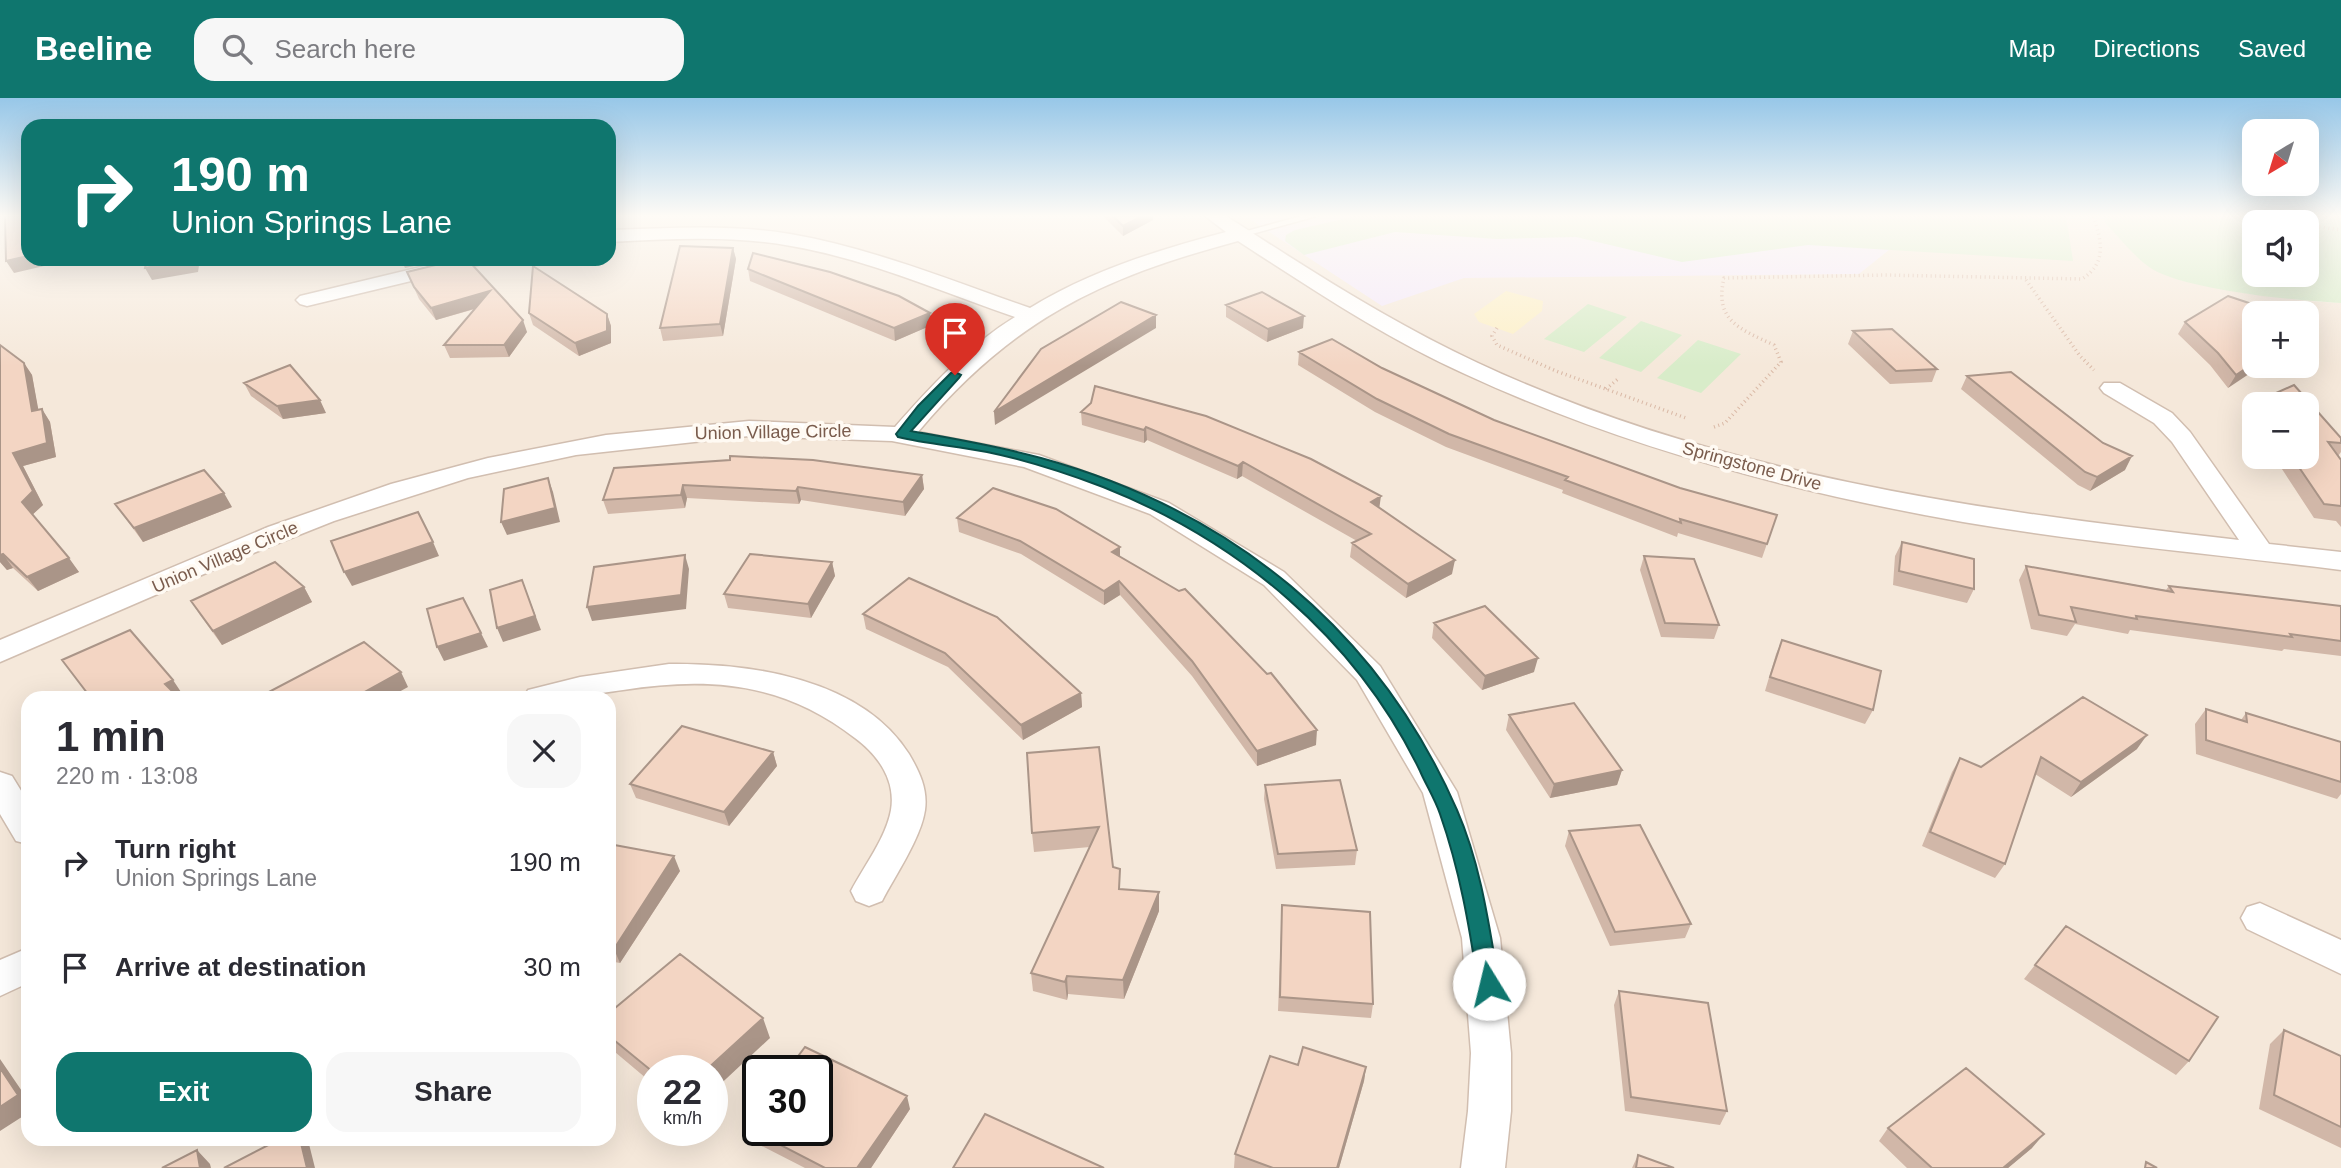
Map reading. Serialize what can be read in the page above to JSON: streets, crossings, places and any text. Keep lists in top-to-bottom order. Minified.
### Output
{"streets":{"street":["Union Village Circle","Springstone Drive"]},"north":"bottom left","page":{"header":"Beeline","search":"Search here","nav":["Map","Directions","Saved"],"map_buttons":["+","−"],"turn":["190 m","Union Springs Lane"],"heading":["1 min","220 m · 13:08"],"list":[{"name":"Turn right","note":"Union Springs Lane","value":"190 m"},{"name":"Arrive at destination","value":"30 m"}],"buttons":["Exit","Share"],"speed":"22 km/h","limit":"30"}}
